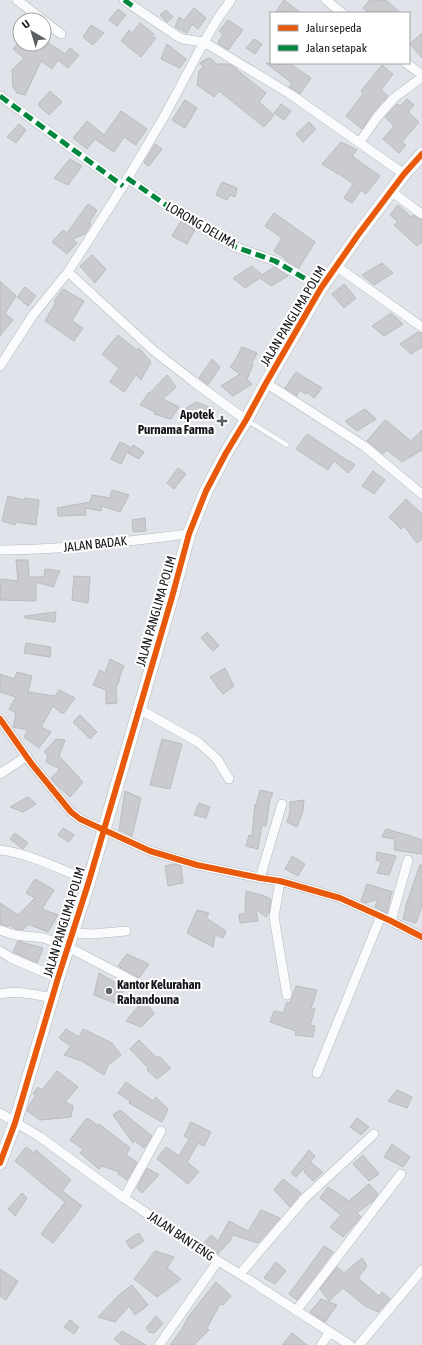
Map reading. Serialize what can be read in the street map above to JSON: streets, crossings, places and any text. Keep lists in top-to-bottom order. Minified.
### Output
{"streets":{"street":["LORONG DELIMA","JALAN PANGLIMA POLIM","JALAN BADAK","JALAN BANTENG"]},"crossings":[["LORONG DELIMA","JALAN PANGLIMA POLIM"],["JALAN PANGLIMA POLIM","JALAN BADAK"],["JALAN PANGLIMA POLIM","JALAN BANTENG"]],"places":{"health":["Apotek Purnama Farma"],"other":["Kantor Kelurahan Rahandouna"]},"legend":["Jalur sepeda","Jalan setapak"],"north":"top left"}
